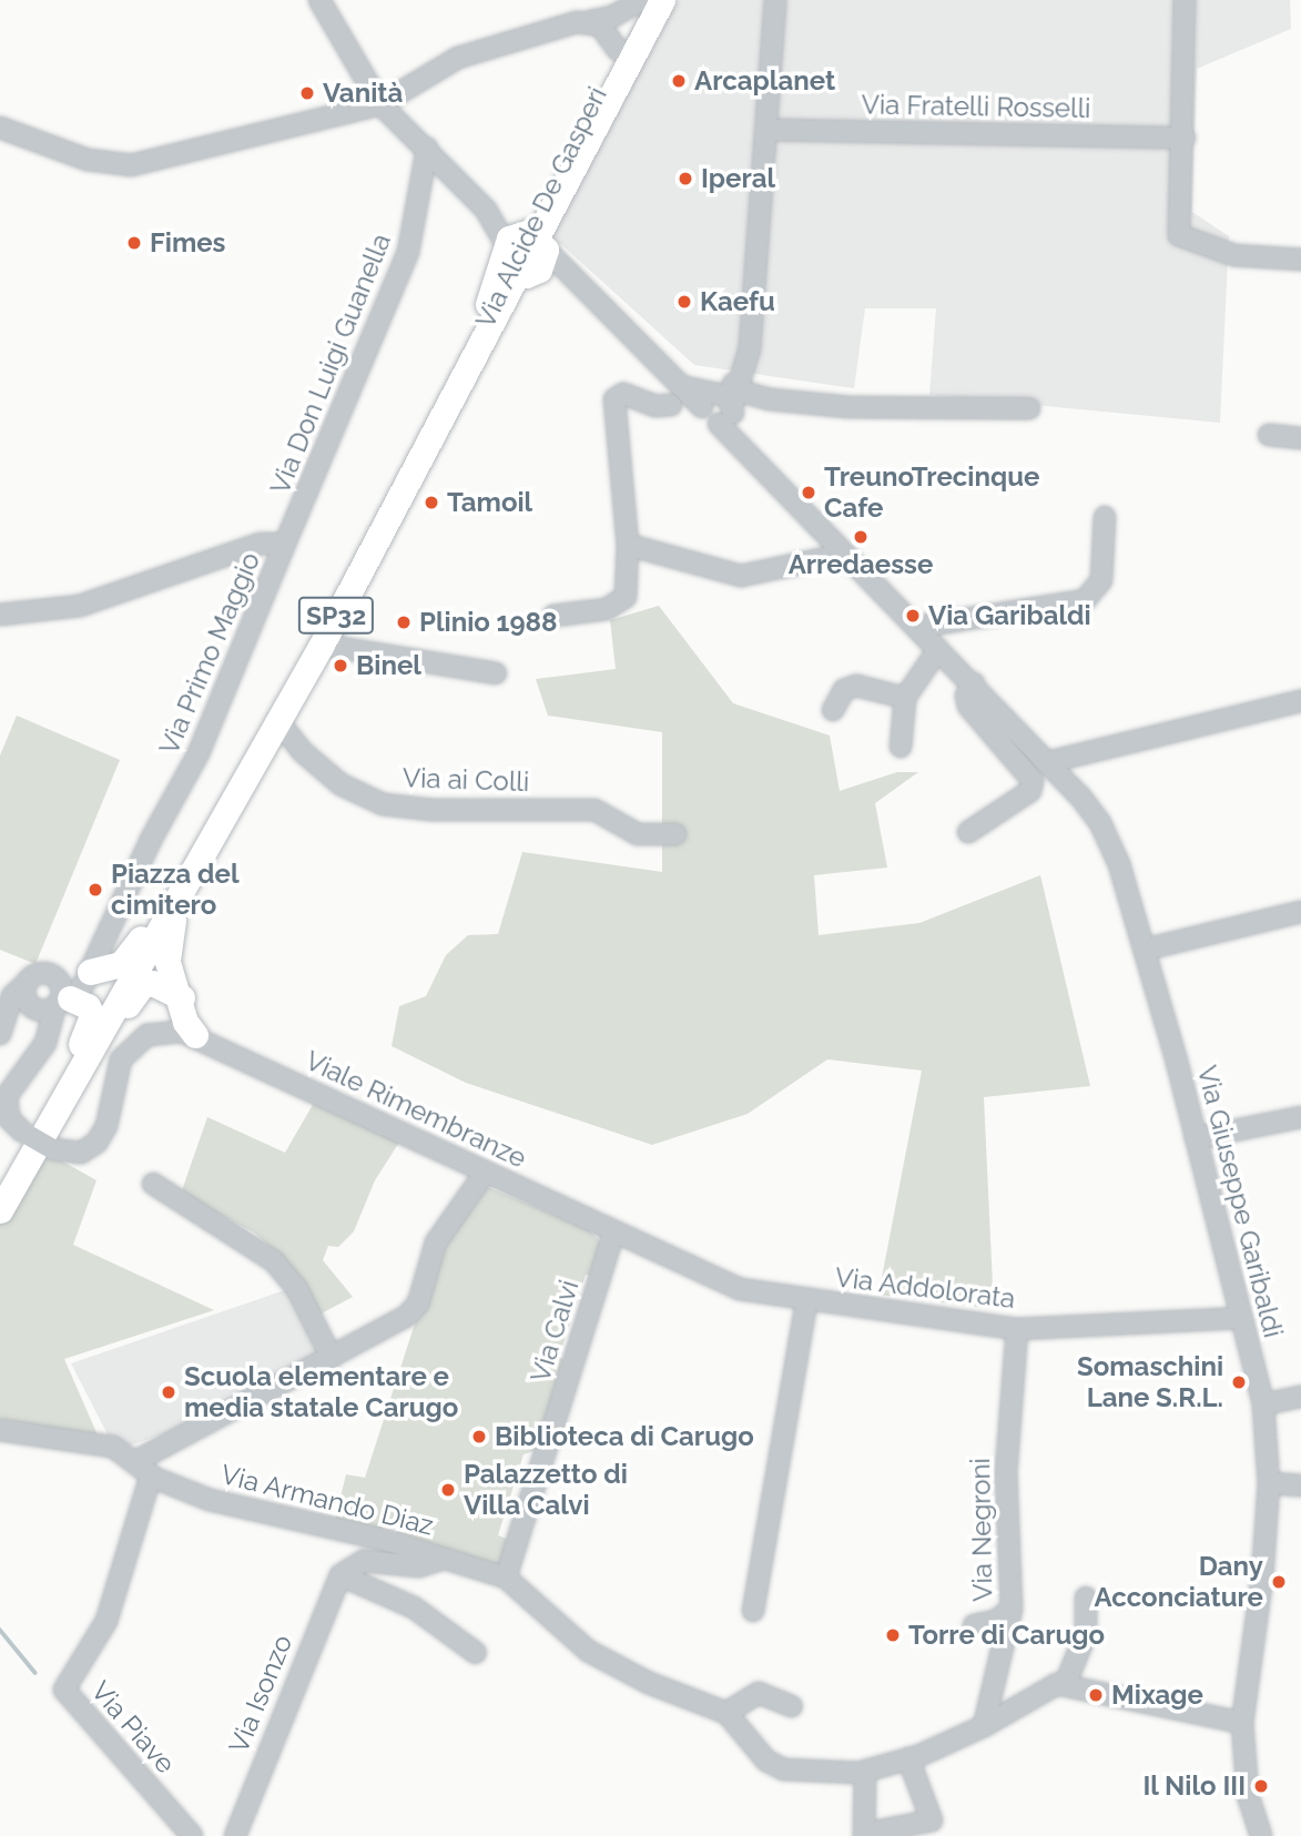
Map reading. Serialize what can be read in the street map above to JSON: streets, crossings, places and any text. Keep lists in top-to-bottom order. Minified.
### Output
{"streets":{"main road":["Via Alcide De Gasperi","SP32"],"street":["Via Fratelli Rosselli","Via Don Luigi Guanella","Via Primo Maggio","Via ai Colli","Viale Rimembranze","Via Giuseppe Garibaldi","Via Addolorata","Via Calvi","Via Armando Diaz","Via Negroni","Via Isonzo","Via Piave"]},"crossings":[["Via Alcide De Gasperi","SP32"],["Via Alcide De Gasperi","Via ai Colli"],["Via Alcide De Gasperi","Via Giuseppe Garibaldi"],["Via Don Luigi Guanella","Via Primo Maggio"],["SP32","Via Primo Maggio"],["Viale Rimembranze","Via Addolorata"],["Viale Rimembranze","Via Calvi"],["Via Giuseppe Garibaldi","Via Addolorata"],["Via Addolorata","Via Calvi"],["Via Addolorata","Via Negroni"],["Via Calvi","Via Armando Diaz"],["Via Armando Diaz","Via Negroni"],["Via Armando Diaz","Via Piave"]],"places":["Arcaplanet","Vanità","Iperal","Fimes","Kaefu","TreunoTrecinque Cafe","Tamoil","Arredaesse","Via Garibaldi","Plinio 1988","Binel","Piazza del cimitero","Somaschini Lane S.R.L.","Scuola elementare e media statale Carugo","Biblioteca di Carugo","Palazzetto di Villa Calvi","Dany Acconciature","Torre di Carugo","Mixage","Il Nilo III"]}
